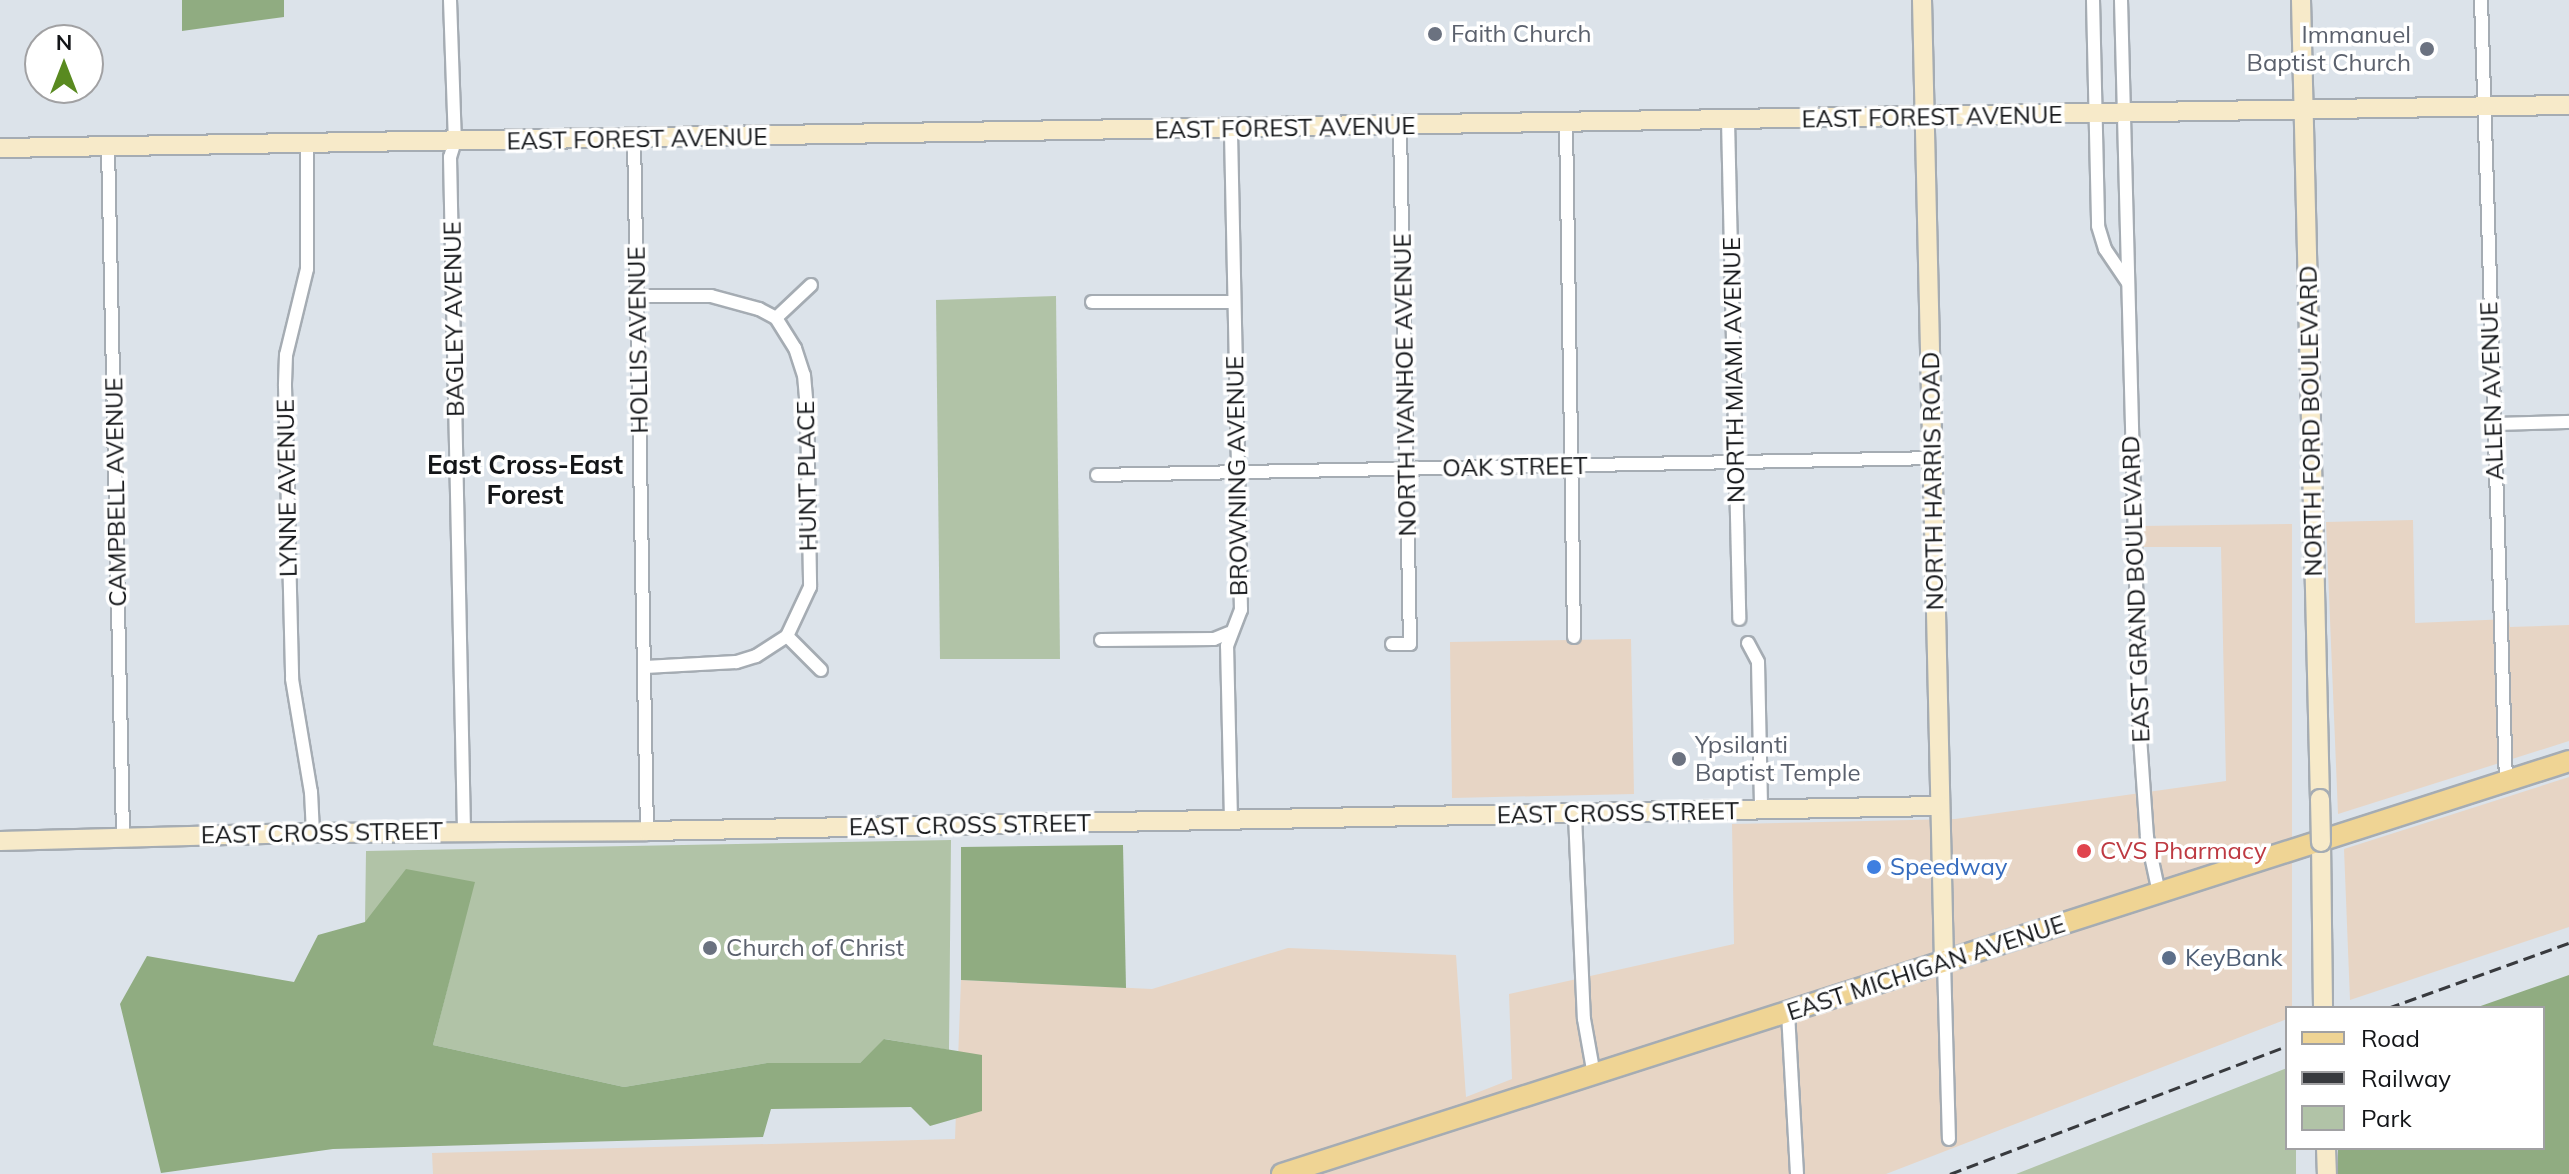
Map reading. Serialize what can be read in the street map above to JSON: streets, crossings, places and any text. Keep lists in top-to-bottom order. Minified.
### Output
{"streets":{"main road":["EAST MICHIGAN AVENUE"],"street":["EAST FOREST AVENUE","BAGLEY AVENUE","HOLLIS AVENUE","NORTH MIAMI AVENUE","NORTH IVANHOE AVENUE","ALLEN AVENUE","NORTH FORD BOULEVARD","OAK STREET","HUNT PLACE","BROWNING AVENUE","NORTH HARRIS ROAD","LYNNE AVENUE","CAMPBELL AVENUE","EAST GRAND BOULEVARD","EAST CROSS STREET"]},"crossings":[["EAST FOREST AVENUE","BAGLEY AVENUE"],["EAST FOREST AVENUE","HOLLIS AVENUE"],["EAST FOREST AVENUE","NORTH MIAMI AVENUE"],["EAST FOREST AVENUE","NORTH IVANHOE AVENUE"],["EAST FOREST AVENUE","ALLEN AVENUE"],["EAST FOREST AVENUE","NORTH FORD BOULEVARD"],["EAST FOREST AVENUE","BROWNING AVENUE"],["EAST FOREST AVENUE","NORTH HARRIS ROAD"],["EAST FOREST AVENUE","LYNNE AVENUE"],["EAST FOREST AVENUE","CAMPBELL AVENUE"],["EAST FOREST AVENUE","EAST GRAND BOULEVARD"],["BAGLEY AVENUE","EAST CROSS STREET"],["HOLLIS AVENUE","EAST CROSS STREET"],["NORTH MIAMI AVENUE","OAK STREET"],["NORTH IVANHOE AVENUE","OAK STREET"],["ALLEN AVENUE","EAST MICHIGAN AVENUE"],["OAK STREET","BROWNING AVENUE"],["OAK STREET","NORTH HARRIS ROAD"],["BROWNING AVENUE","EAST CROSS STREET"],["NORTH HARRIS ROAD","EAST CROSS STREET"],["NORTH HARRIS ROAD","EAST MICHIGAN AVENUE"],["LYNNE AVENUE","EAST CROSS STREET"],["CAMPBELL AVENUE","EAST CROSS STREET"],["EAST GRAND BOULEVARD","EAST MICHIGAN AVENUE"]],"districts":["East Cross-East Forest"],"places":["Faith Church","Immanuel Baptist Church","Ypsilanti Baptist Temple","CVS Pharmacy","Speedway","Church of Christ","KeyBank"],"legend":["Road","Railway","Park"],"north":"top"}
